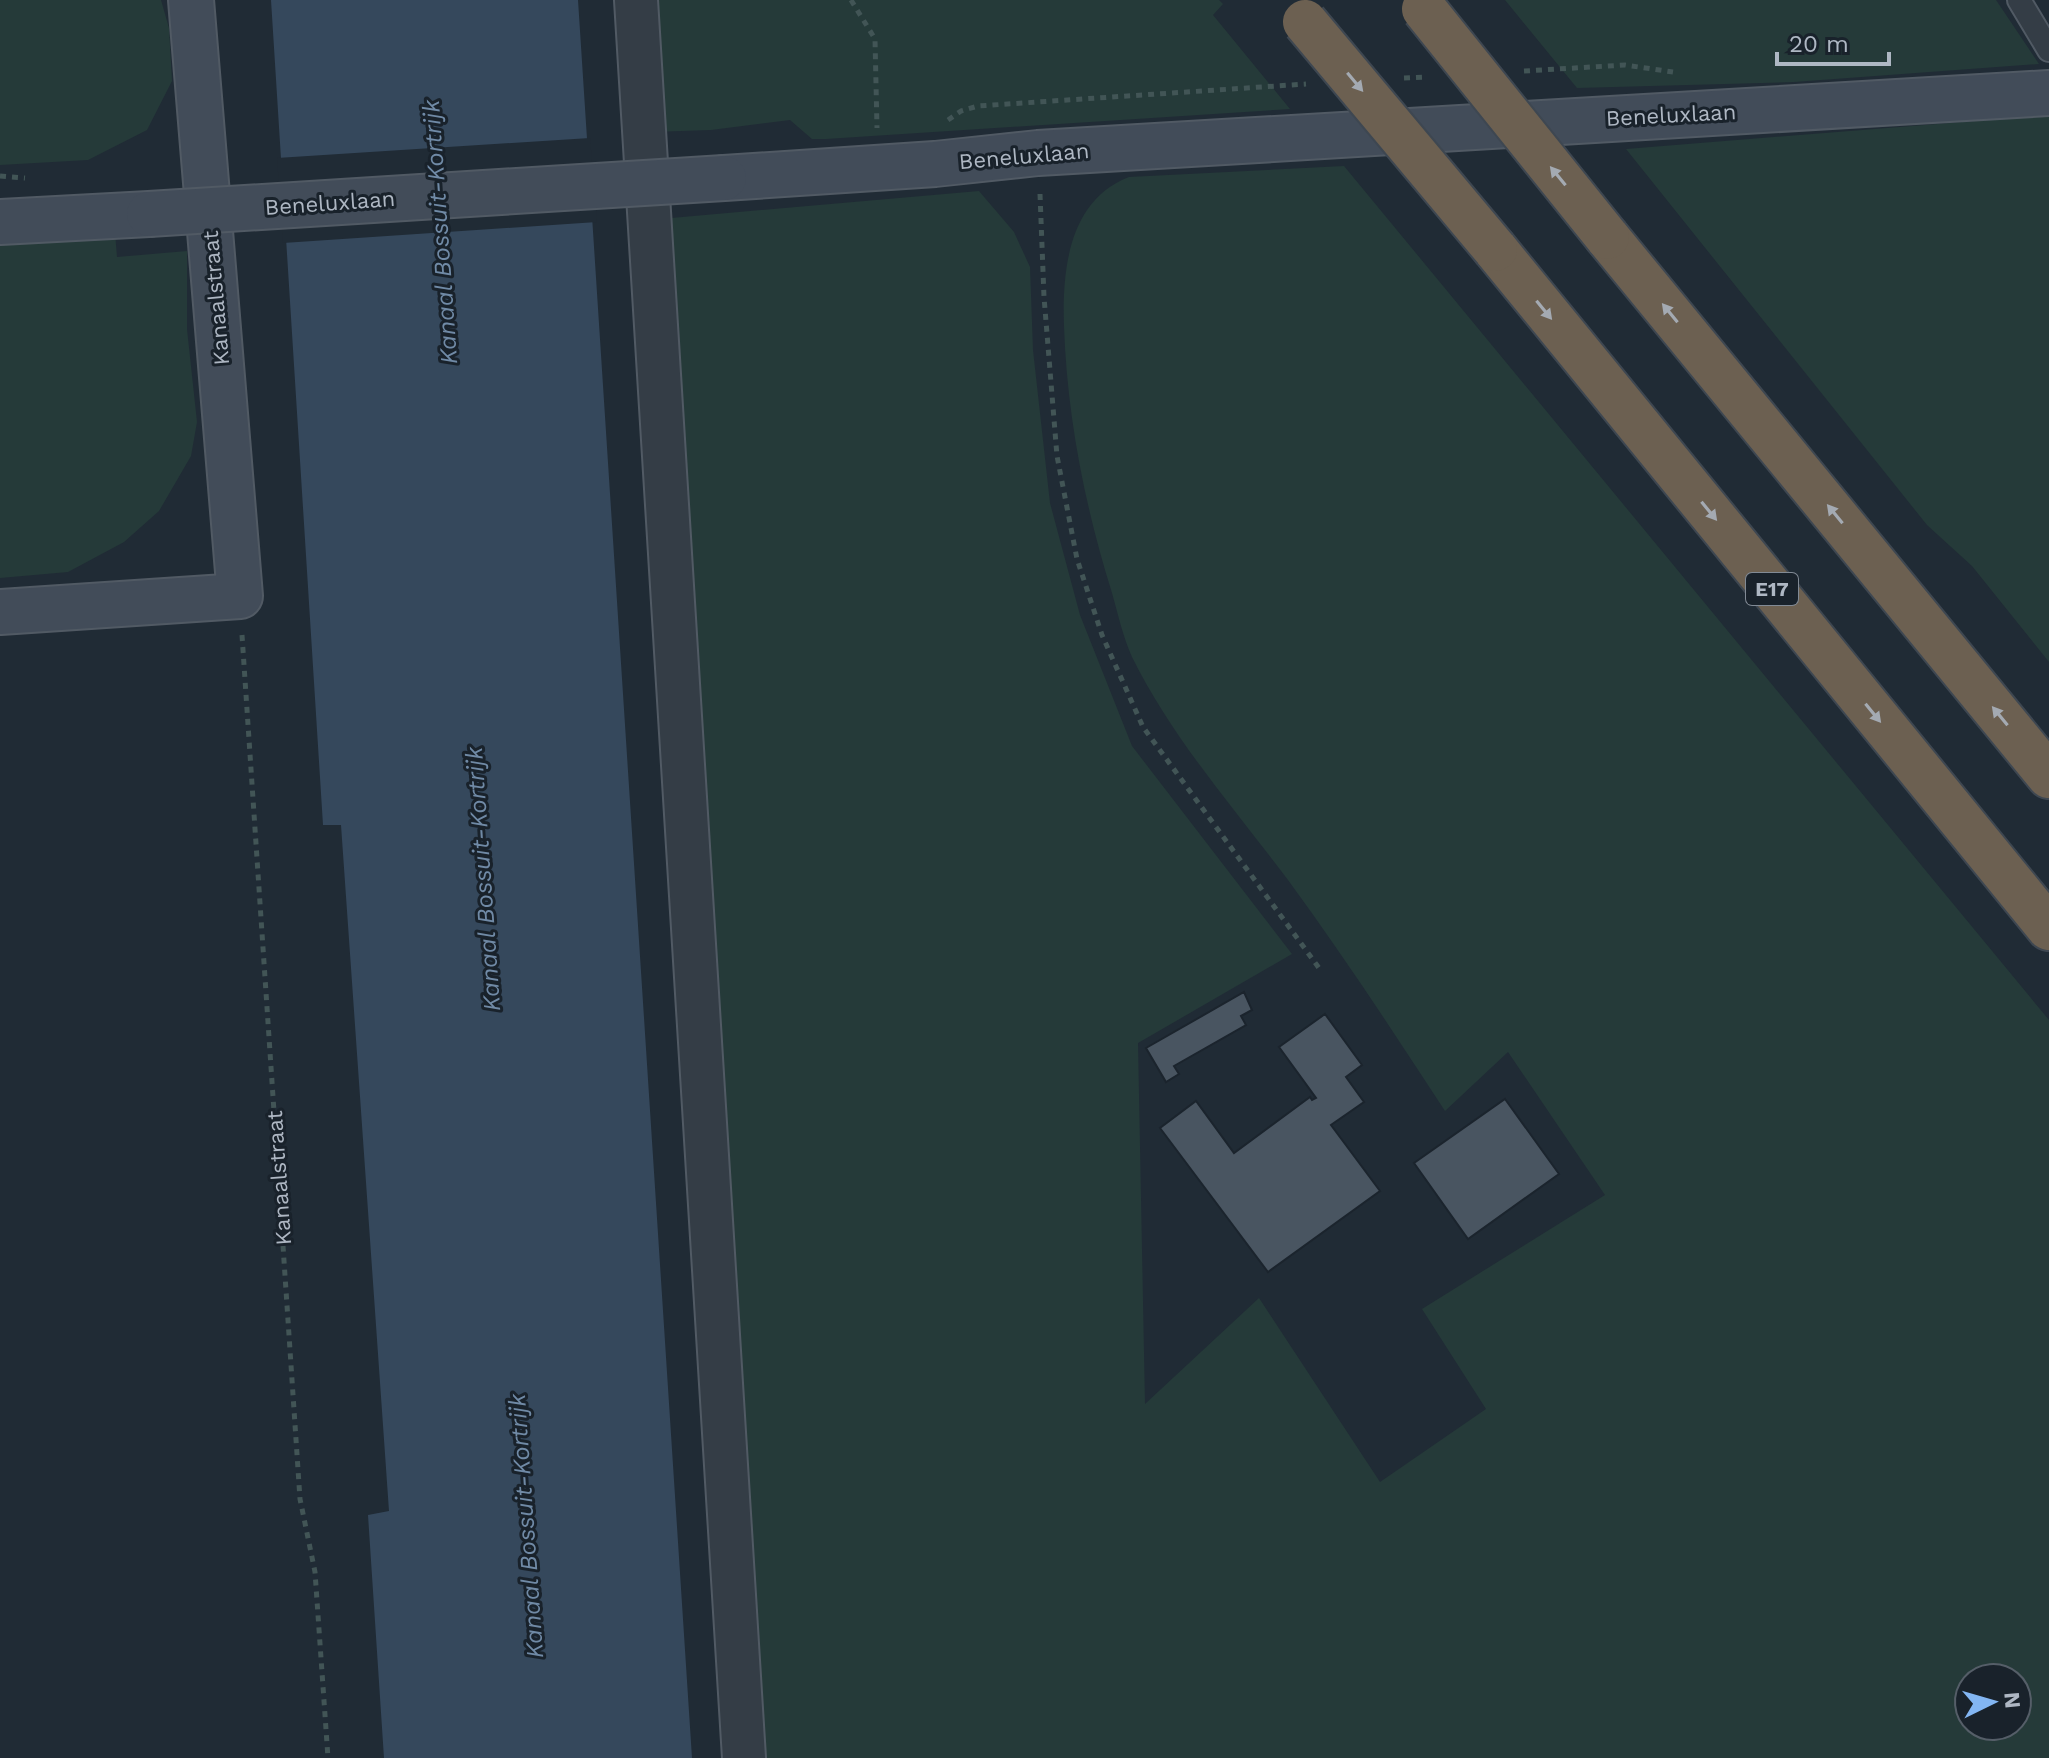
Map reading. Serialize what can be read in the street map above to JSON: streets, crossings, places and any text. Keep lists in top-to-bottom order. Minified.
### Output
{"streets":{"highway":["E17"],"street":["Beneluxlaan","Kanaalstraat"]},"water":["Kanaal Bossuit-Kortrijk"],"scale_bar":"20 m","north":"right"}
